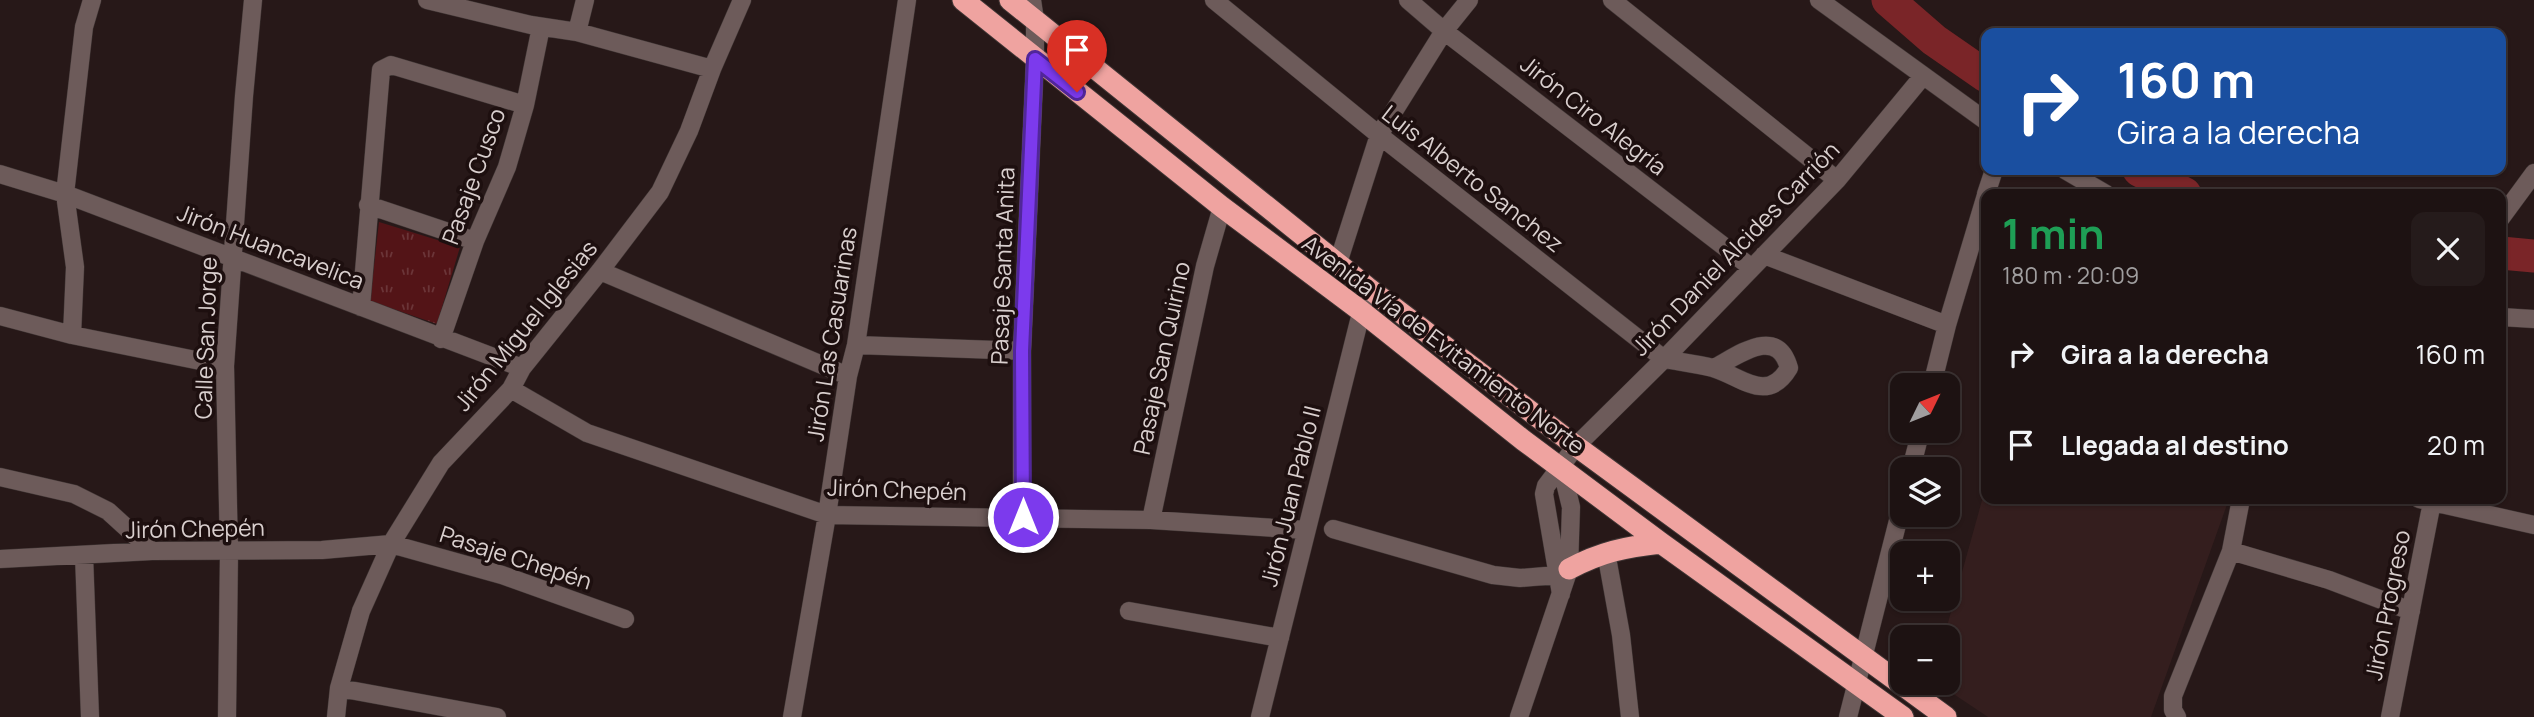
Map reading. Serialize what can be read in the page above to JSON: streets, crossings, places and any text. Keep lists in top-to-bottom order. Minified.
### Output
{"streets":{"highway":["Avenida Vía de Evitamiento Norte"],"street":["Jirón Ciro Alegría","Pasaje Cusco","Luis Alberto Sanchez","Jirón Huancavelica","Jirón Daniel Alcides Carrión","Pasaje Santa Anita","Jirón Miguel Iglesias","Jirón Las Casuarinas","Calle San Jorge","Pasaje San Quirino","Jirón Chepén","Jirón Juan Pablo II","Pasaje Chepén","Jirón Progreso"]},"crossings":[["Jirón Ciro Alegría","Jirón Daniel Alcides Carrión"],["Pasaje Cusco","Jirón Huancavelica"],["Luis Alberto Sanchez","Jirón Daniel Alcides Carrión"],["Jirón Huancavelica","Jirón Miguel Iglesias"],["Jirón Huancavelica","Calle San Jorge"],["Jirón Daniel Alcides Carrión","Avenida Vía de Evitamiento Norte"],["Pasaje Santa Anita","Avenida Vía de Evitamiento Norte"],["Pasaje Santa Anita","Jirón Chepén"],["Jirón Miguel Iglesias","Jirón Chepén"],["Jirón Miguel Iglesias","Pasaje Chepén"],["Jirón Las Casuarinas","Jirón Chepén"],["Calle San Jorge","Jirón Chepén"],["Avenida Vía de Evitamiento Norte","Pasaje San Quirino"],["Avenida Vía de Evitamiento Norte","Jirón Juan Pablo II"],["Pasaje San Quirino","Jirón Chepén"],["Jirón Chepén","Jirón Juan Pablo II"],["Jirón Chepén","Pasaje Chepén"]],"north":"top right","page":{"turn":["160 m","Gira a la derecha"],"heading":["1 min","180 m · 20:09"],"list":[{"name":"Gira a la derecha","value":"160 m"},{"name":"Llegada al destino","value":"20 m"}],"map_buttons":["+","−"]}}
